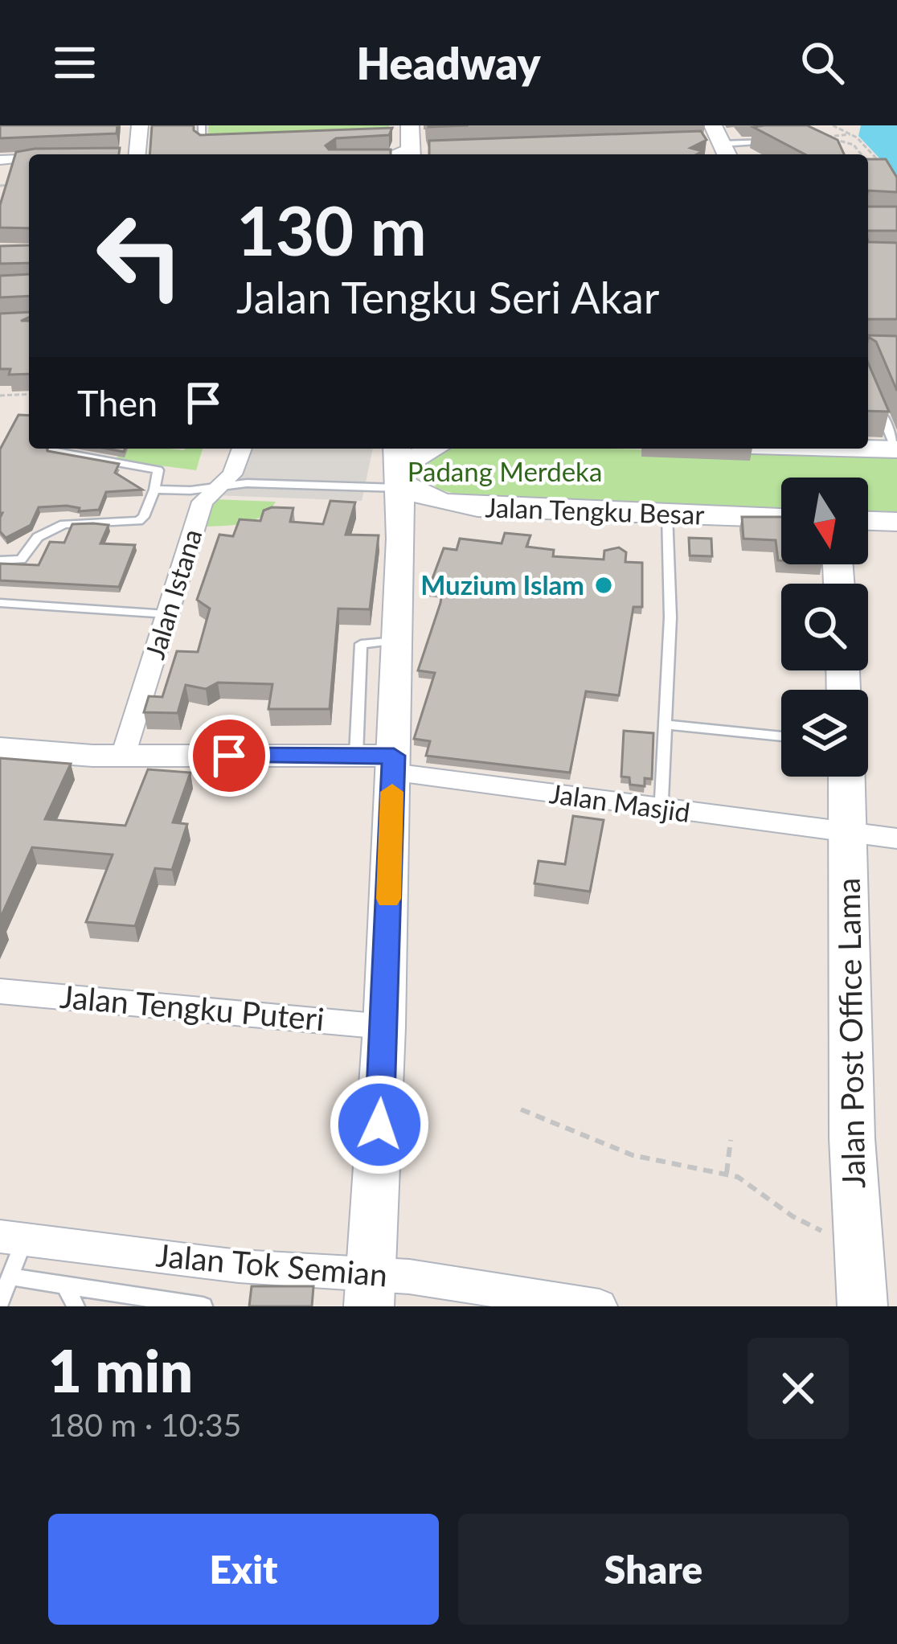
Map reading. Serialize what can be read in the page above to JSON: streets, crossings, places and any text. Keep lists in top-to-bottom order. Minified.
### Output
{"streets":{"main road":["Jalan Tengku Besar","Jalan Post Office Lama"],"street":["Jalan Istana","Jalan Masjid","Jalan Tengku Puteri","Jalan Tok Semian"]},"crossings":[["Jalan Tengku Besar","Jalan Masjid"],["Jalan Masjid","Jalan Post Office Lama"]],"parks":["Padang Merdeka"],"places":["Muzium Islam"],"north":"bottom","page":{"header":"Headway","turn":["130 m","Jalan Tengku Seri Akar"],"then":"Then","heading":["1 min","180 m · 10:35"],"buttons":["Exit","Share"]}}
